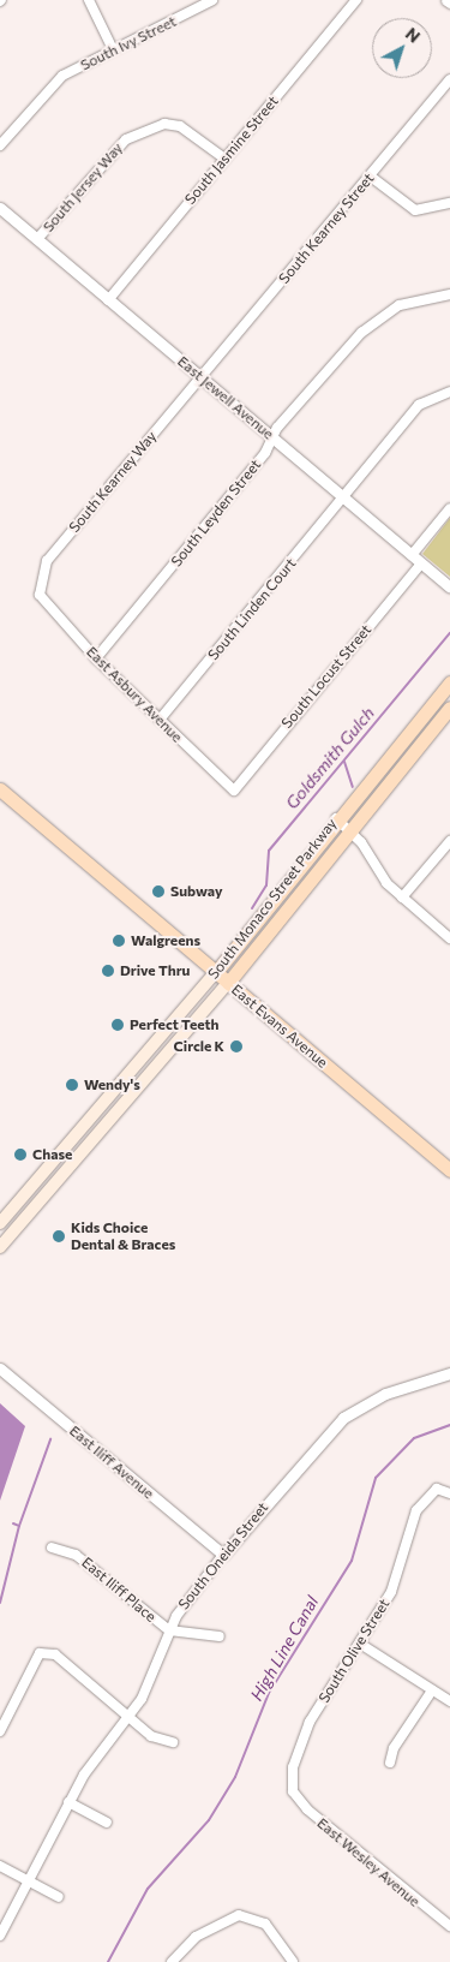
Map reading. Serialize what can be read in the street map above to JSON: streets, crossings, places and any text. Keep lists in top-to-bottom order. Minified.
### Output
{"streets":{"main road":["South Monaco Street Parkway","East Evans Avenue"],"street":["South Ivy Street","South Jasmine Street","South Jersey Way","South Kearney Street","East Jewell Avenue","South Kearney Way","South Leyden Street","South Linden Court","South Locust Street","East Asbury Avenue","East Iliff Avenue","South Oneida Street","East Iliff Place","South Olive Street","East Wesley Avenue"]},"crossings":[["South Jasmine Street","South Jersey Way"],["South Jasmine Street","East Jewell Avenue"],["South Jersey Way","East Jewell Avenue"],["South Kearney Street","East Jewell Avenue"],["South Kearney Street","South Kearney Way"],["East Jewell Avenue","South Kearney Way"],["East Jewell Avenue","South Leyden Street"],["East Jewell Avenue","South Linden Court"],["East Jewell Avenue","South Locust Street"],["South Kearney Way","East Asbury Avenue"],["South Leyden Street","East Asbury Avenue"],["South Linden Court","East Asbury Avenue"],["South Locust Street","East Asbury Avenue"],["South Monaco Street Parkway","East Evans Avenue"],["East Iliff Avenue","South Oneida Street"],["South Oneida Street","East Iliff Place"],["South Olive Street","East Wesley Avenue"]],"water":["Goldsmith Gulch","High Line Canal"],"places":["Subway","Walgreens","Drive Thru","Perfect Teeth","Circle K","Wendy's","Chase","Kids Choice Dental & Braces"],"north":"top right"}
